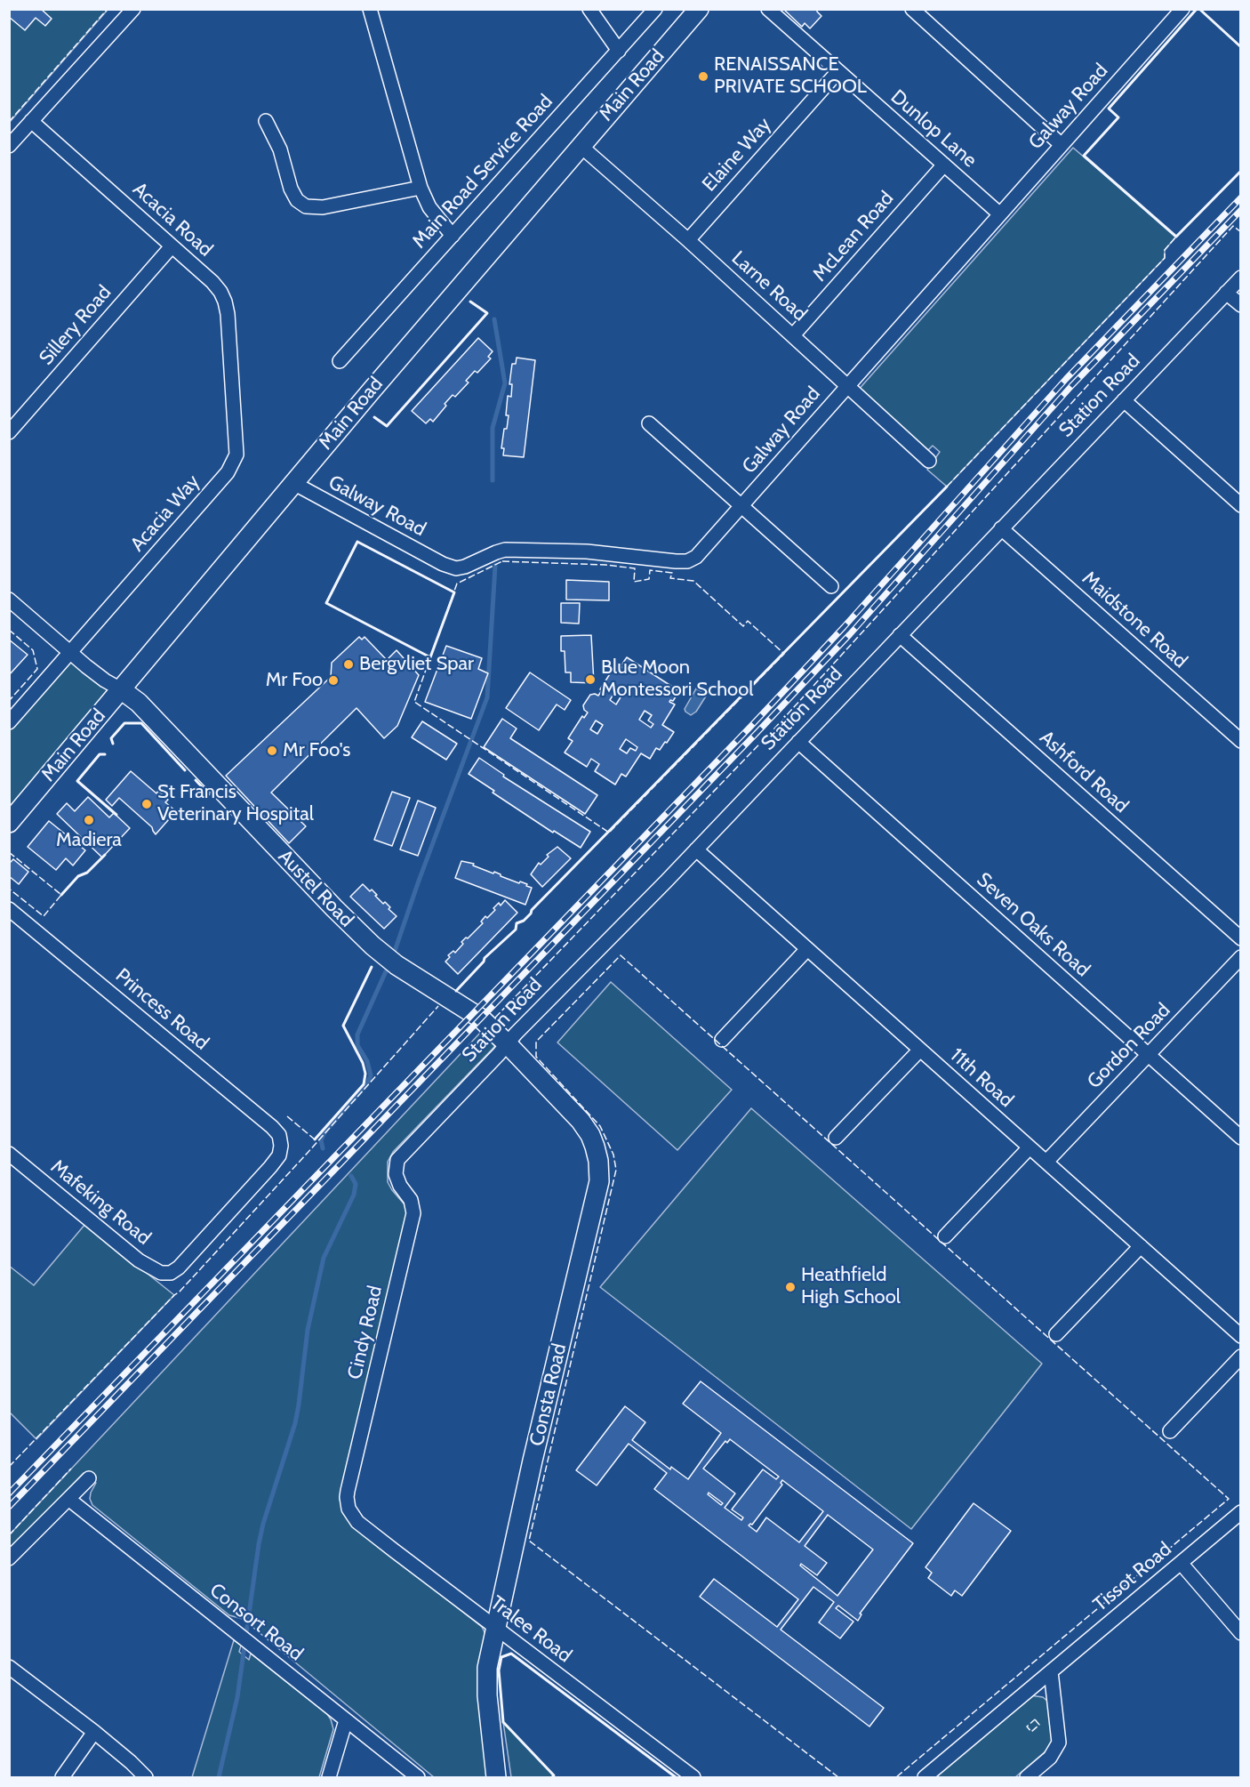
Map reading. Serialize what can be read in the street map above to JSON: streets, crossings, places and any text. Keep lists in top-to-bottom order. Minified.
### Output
{"streets":{"street":["Main Road","Galway Road","Dunlop Lane","Elaine Way","Main Road Service Road","Acacia Road","McLean Road","Larne Road","Sillery Road","Station Road","Acacia Way","Maidstone Road","Ashford Road","Austel Road","Seven Oaks Road","Princess Road","Gordon Road","11th Road","Mafeking Road","Cindy Road","Consta Road","Tissot Road","Consort Road","Tralee Road"]},"crossings":[["Main Road","Galway Road"],["Main Road","Larne Road"],["Main Road","Austel Road"],["Galway Road","Dunlop Lane"],["Galway Road","Larne Road"],["Dunlop Lane","Elaine Way"],["Dunlop Lane","McLean Road"],["Elaine Way","Larne Road"],["Acacia Road","Sillery Road"],["Acacia Road","Acacia Way"],["McLean Road","Larne Road"],["Station Road","Maidstone Road"],["Station Road","Ashford Road"],["Station Road","Austel Road"],["Station Road","Seven Oaks Road"],["Station Road","11th Road"],["Station Road","Cindy Road"],["Station Road","Consta Road"],["Austel Road","Consta Road"],["Seven Oaks Road","Gordon Road"],["Princess Road","Mafeking Road"],["Gordon Road","11th Road"],["Cindy Road","Tralee Road"],["Consta Road","Tralee Road"]],"places":["RENAISSANCE PRIVATE SCHOOL","Bergvliet Spar","Blue Moon Montessori School","Mr Foo","Mr Foo's","St Francis Veterinary Hospital","Madiera","Heathfield High School"]}
